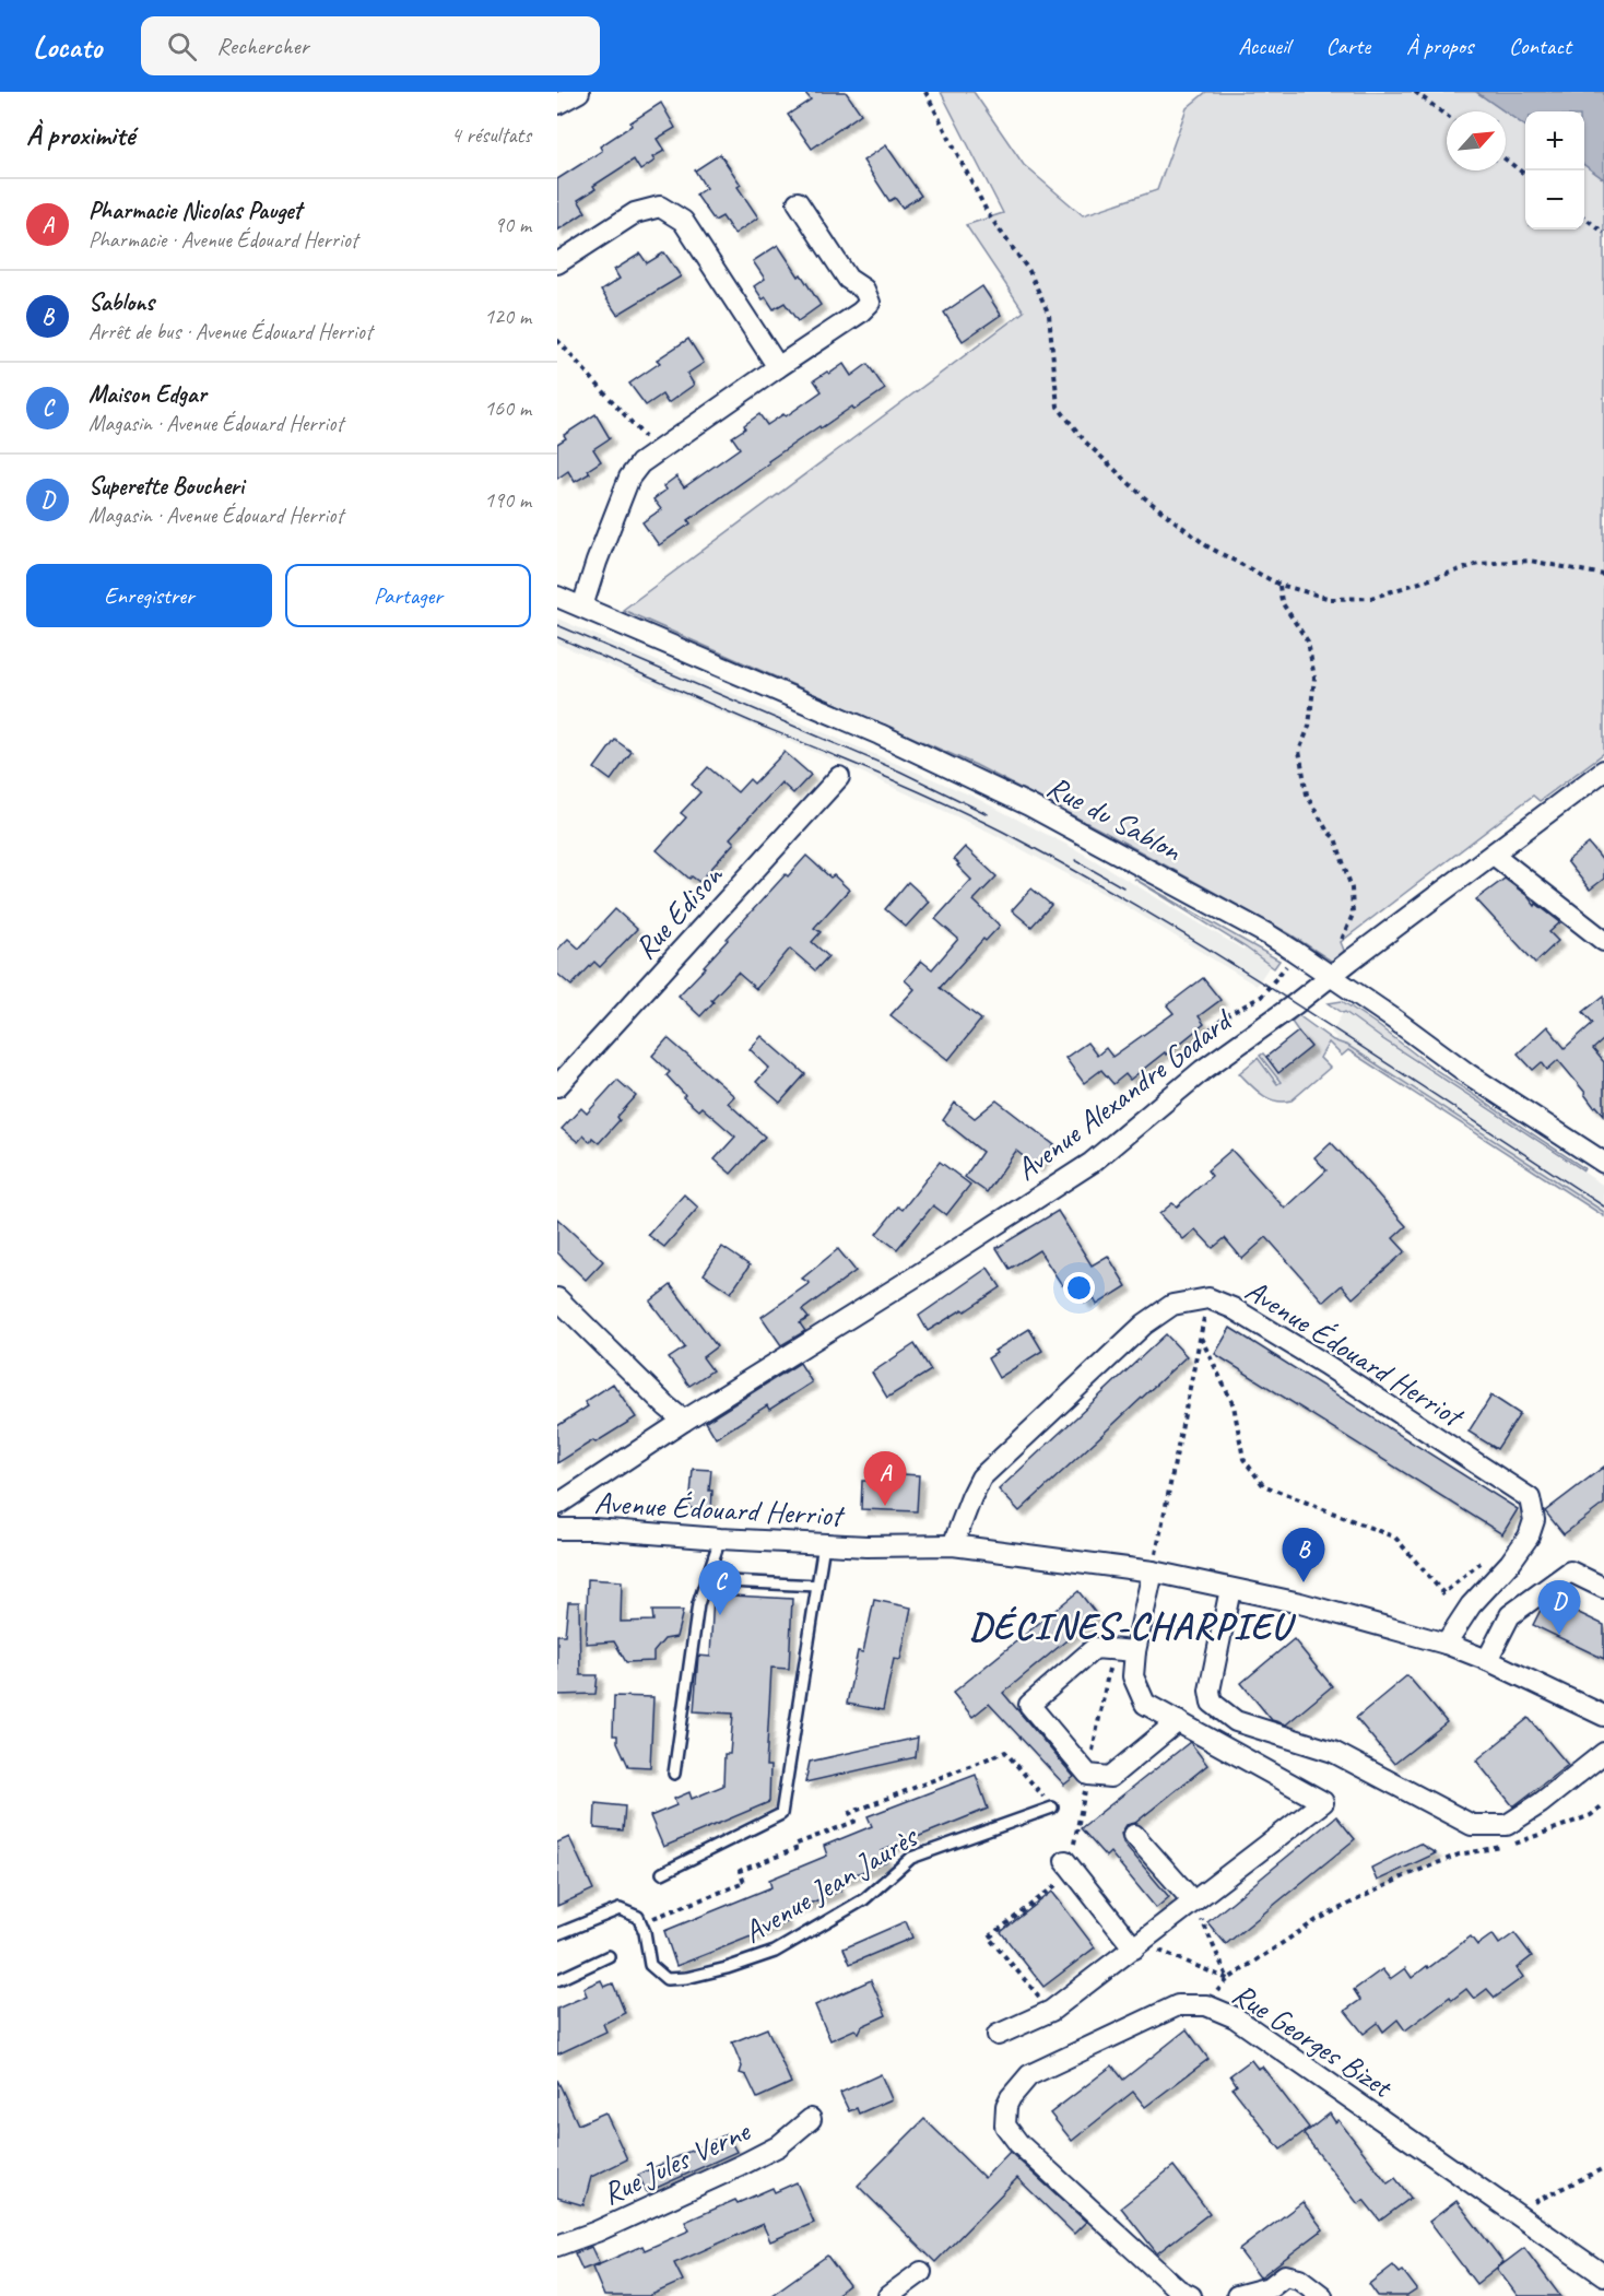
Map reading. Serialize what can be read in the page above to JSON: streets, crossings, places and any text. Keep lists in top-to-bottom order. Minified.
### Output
{"streets":{"street":["Rue du Sablon","Rue Edison","Avenue Alexandre Godard","Avenue Édouard Herriot","Rue Georges Bizet","Rue Jules Verne"],"lane":["Avenue Jean Jaurès"]},"crossings":[["Rue du Sablon","Avenue Alexandre Godard"]],"districts":["DÉCINES-CHARPIEU"],"north":"top right","page":{"header":"Locato","search":"Rechercher","nav":["Accueil","Carte","À propos","Contact"],"heading":["À proximité","4 résultats"],"map_buttons":["+","−"],"list":[{"mark":"A","name":"Pharmacie Nicolas Pauget","note":"Pharmacie · Avenue Édouard Herriot","value":"90 m"},{"mark":"B","name":"Sablons","note":"Arrêt de bus · Avenue Édouard Herriot","value":"120 m"},{"mark":"C","name":"Maison Edgar","note":"Magasin · Avenue Édouard Herriot","value":"160 m"},{"mark":"D","name":"Superette Boucheri","note":"Magasin · Avenue Édouard Herriot","value":"190 m"}],"buttons":["Enregistrer","Partager"],"pins":["A","B","C","D"]}}
